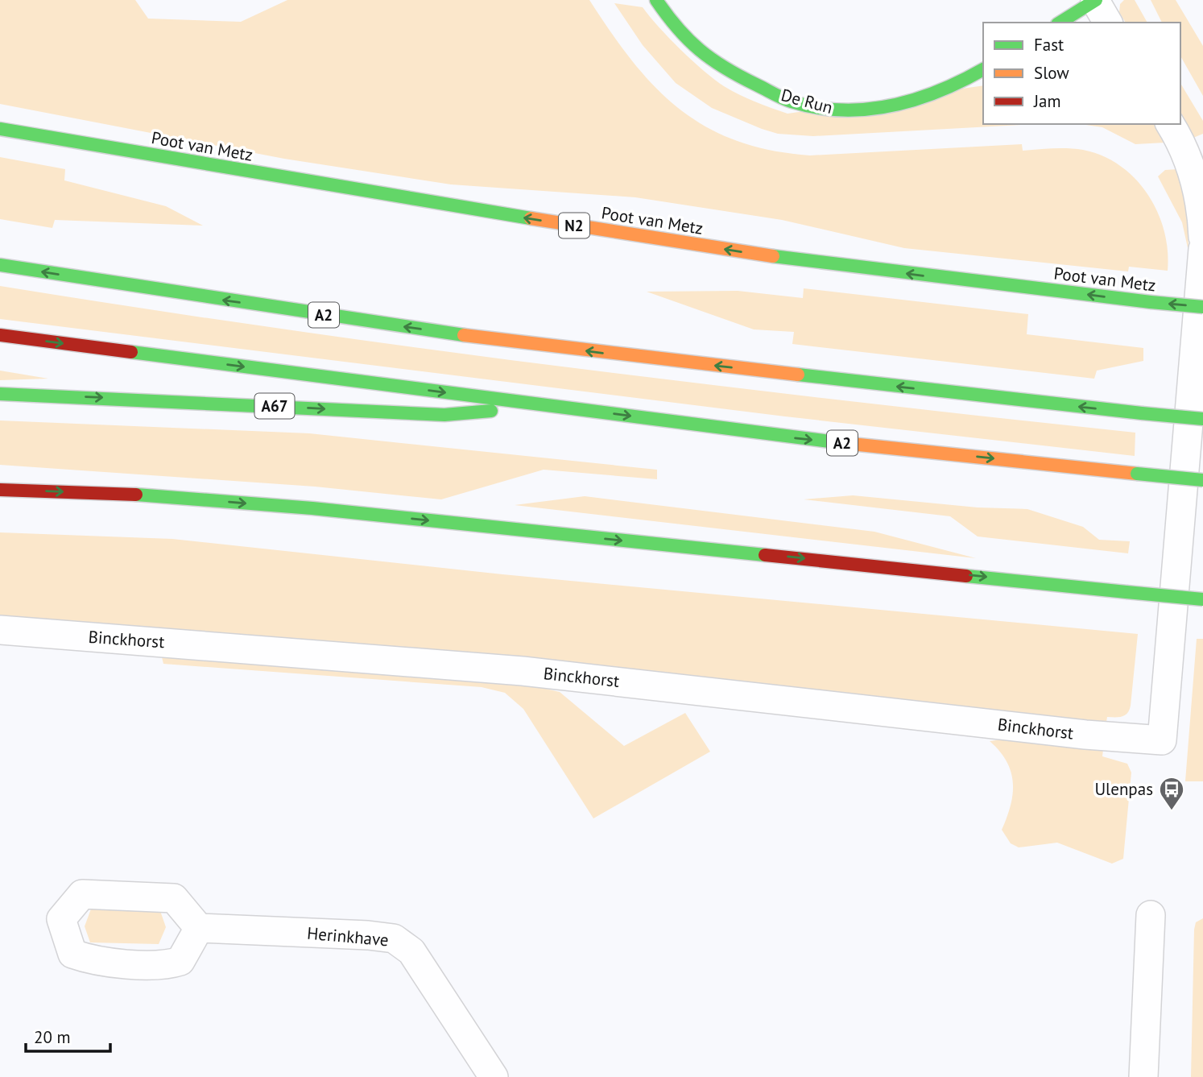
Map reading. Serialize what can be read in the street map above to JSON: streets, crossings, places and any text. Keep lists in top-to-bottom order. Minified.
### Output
{"streets":{"main road":["De Run","Poot van Metz","N2","A2","A67"],"street":["Binckhorst","Herinkhave"]},"crossings":[["A2","A67"]],"places":{"bus stop":["Ulenpas"]},"legend":["Fast","Slow","Jam"],"scale_bar":"20 m"}
